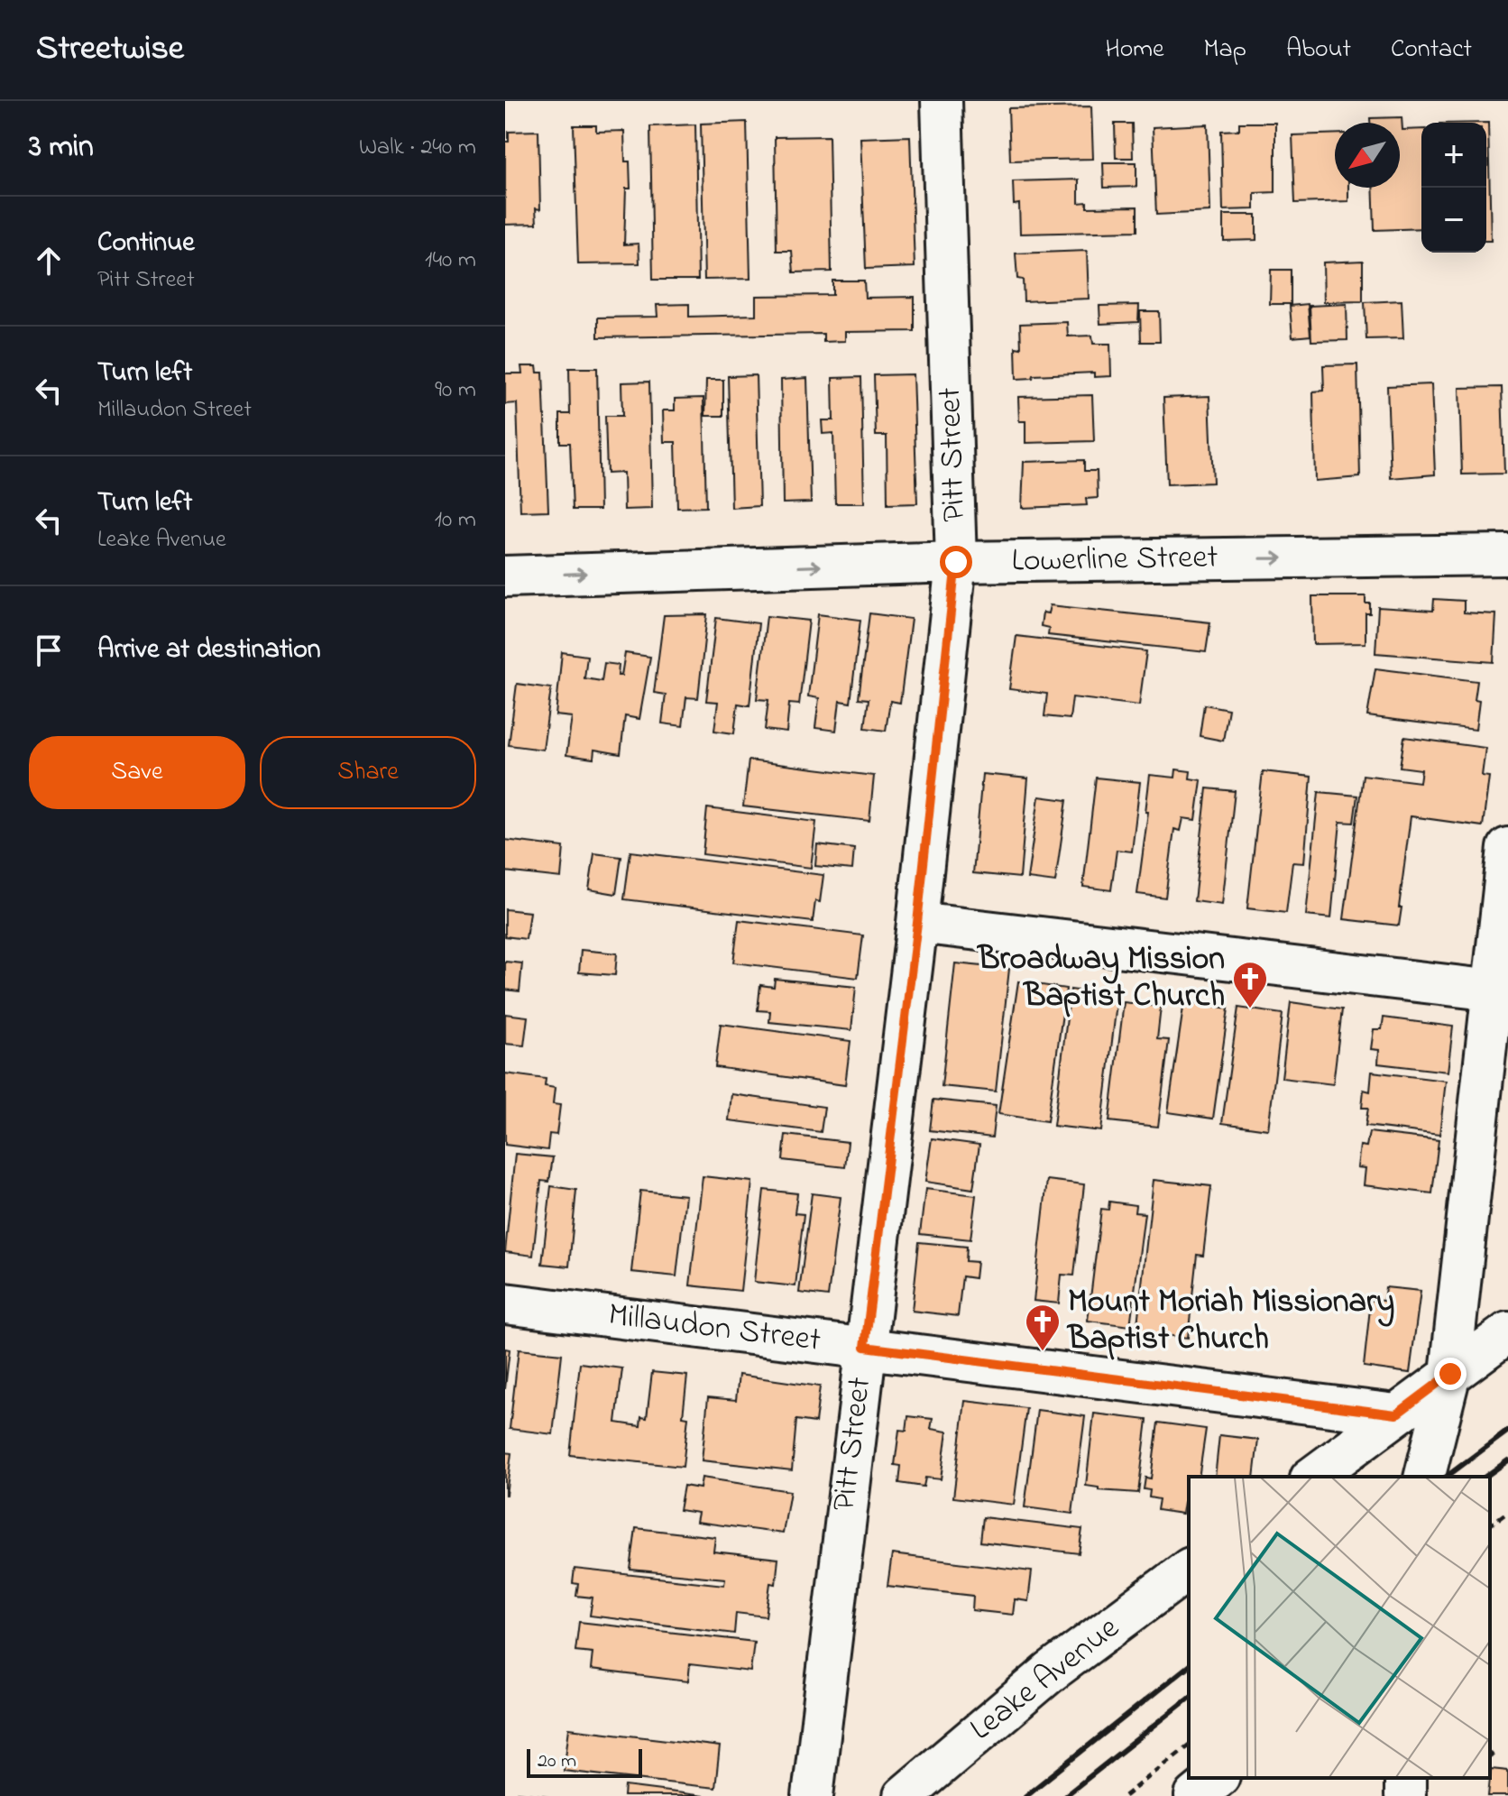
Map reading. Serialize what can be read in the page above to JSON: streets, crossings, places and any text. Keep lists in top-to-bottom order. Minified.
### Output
{"streets":{"street":["Pitt Street","Lowerline Street","Millaudon Street","Leake Avenue"]},"crossings":[["Pitt Street","Lowerline Street"],["Pitt Street","Millaudon Street"]],"one_way":["Lowerline Street"],"places":{"church":["Broadway Mission Baptist Church","Mount Moriah Missionary Baptist Church"]},"scale_bar":"20 m","north":"bottom left","page":{"header":"Streetwise","nav":["Home","Map","About","Contact"],"heading":["3 min","Walk · 240 m"],"map_buttons":["+","−"],"list":[["Continue","Pitt Street","140 m"],["Turn left","Millaudon Street","90 m"],["Turn left","Leake Avenue","10 m"],"Arrive at destination"],"buttons":["Save","Share"],"scale":"20 m"}}
